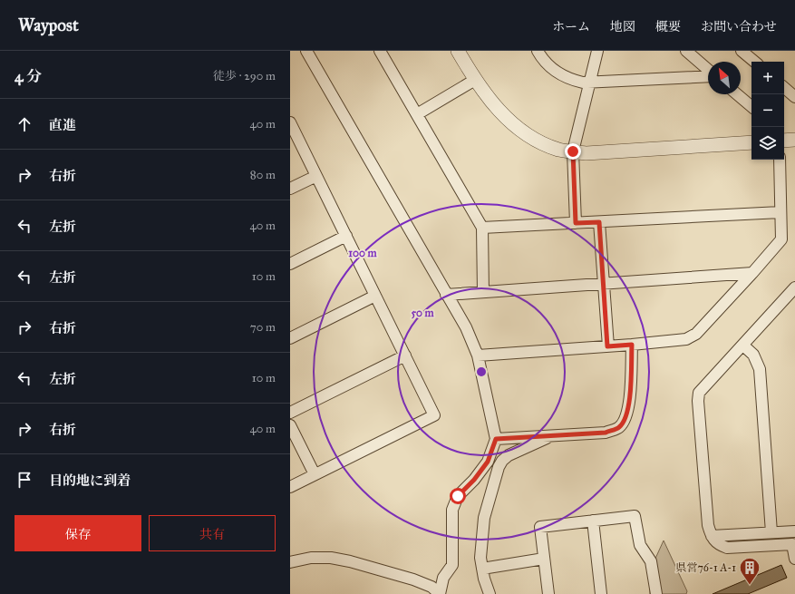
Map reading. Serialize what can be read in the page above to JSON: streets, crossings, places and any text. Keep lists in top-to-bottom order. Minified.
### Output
{"places":{"building":["県営76-1 A-1"]},"north":"top left","page":{"header":"Waypost","nav":["ホーム","地図","概要","お問い合わせ"],"heading":["4 分","徒歩 · 290 m"],"map_buttons":["+","−"],"list":[["直進","40 m"],["右折","80 m"],["左折","40 m"],["左折","10 m"],["右折","70 m"],["左折","10 m"],["右折","40 m"],"目的地に到着"],"buttons":["保存","共有"]},"rings":["100 m","50 m"]}
